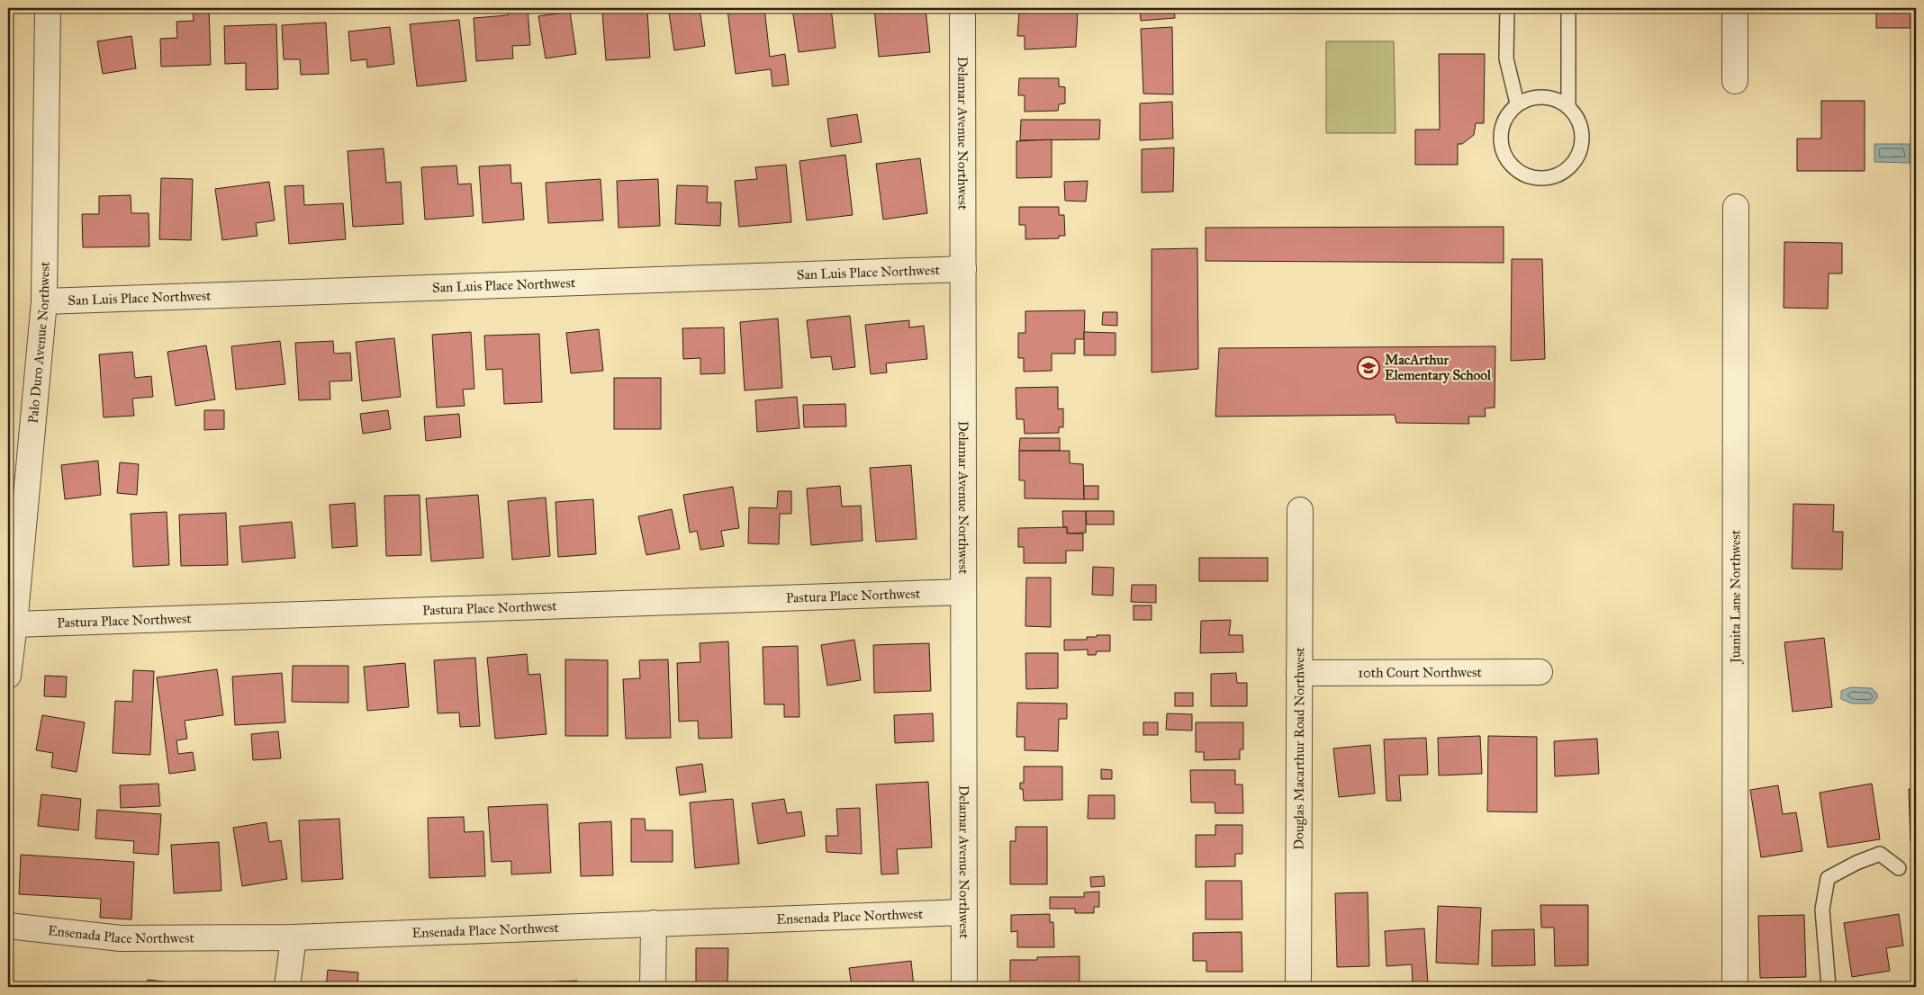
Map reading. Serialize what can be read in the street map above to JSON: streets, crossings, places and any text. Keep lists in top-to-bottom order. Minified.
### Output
{"streets":{"street":["Delamar Avenue Northwest","San Luis Place Northwest","Palo Duro Avenue Northwest","Pastura Place Northwest","Juanita Lane Northwest","10th Court Northwest","Douglas Macarthur Road Northwest","Ensenada Place Northwest"]},"crossings":[["Delamar Avenue Northwest","San Luis Place Northwest"],["Delamar Avenue Northwest","Pastura Place Northwest"],["Delamar Avenue Northwest","Ensenada Place Northwest"],["San Luis Place Northwest","Palo Duro Avenue Northwest"],["Palo Duro Avenue Northwest","Pastura Place Northwest"],["10th Court Northwest","Douglas Macarthur Road Northwest"]],"places":{"school or university":["MacArthur Elementary School"]}}
